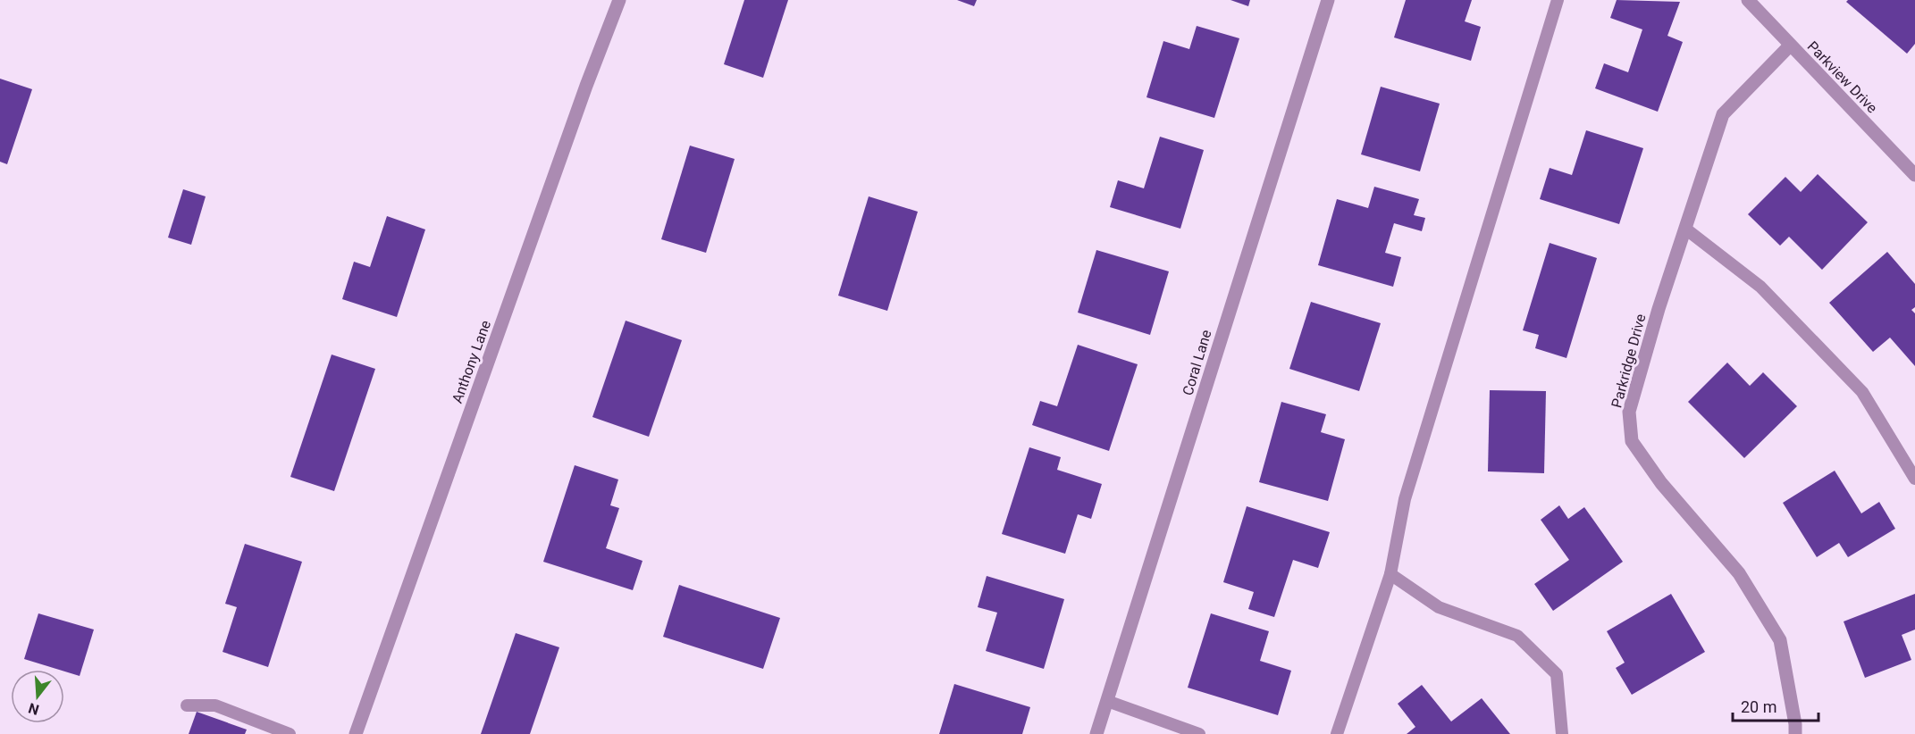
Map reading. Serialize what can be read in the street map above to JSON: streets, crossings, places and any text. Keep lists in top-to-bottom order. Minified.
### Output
{"streets":{"street":["Parkview Drive","Parkridge Drive","Anthony Lane","Coral Lane"]},"crossings":[["Parkview Drive","Parkridge Drive"]],"scale_bar":"20 m","north":"bottom"}
